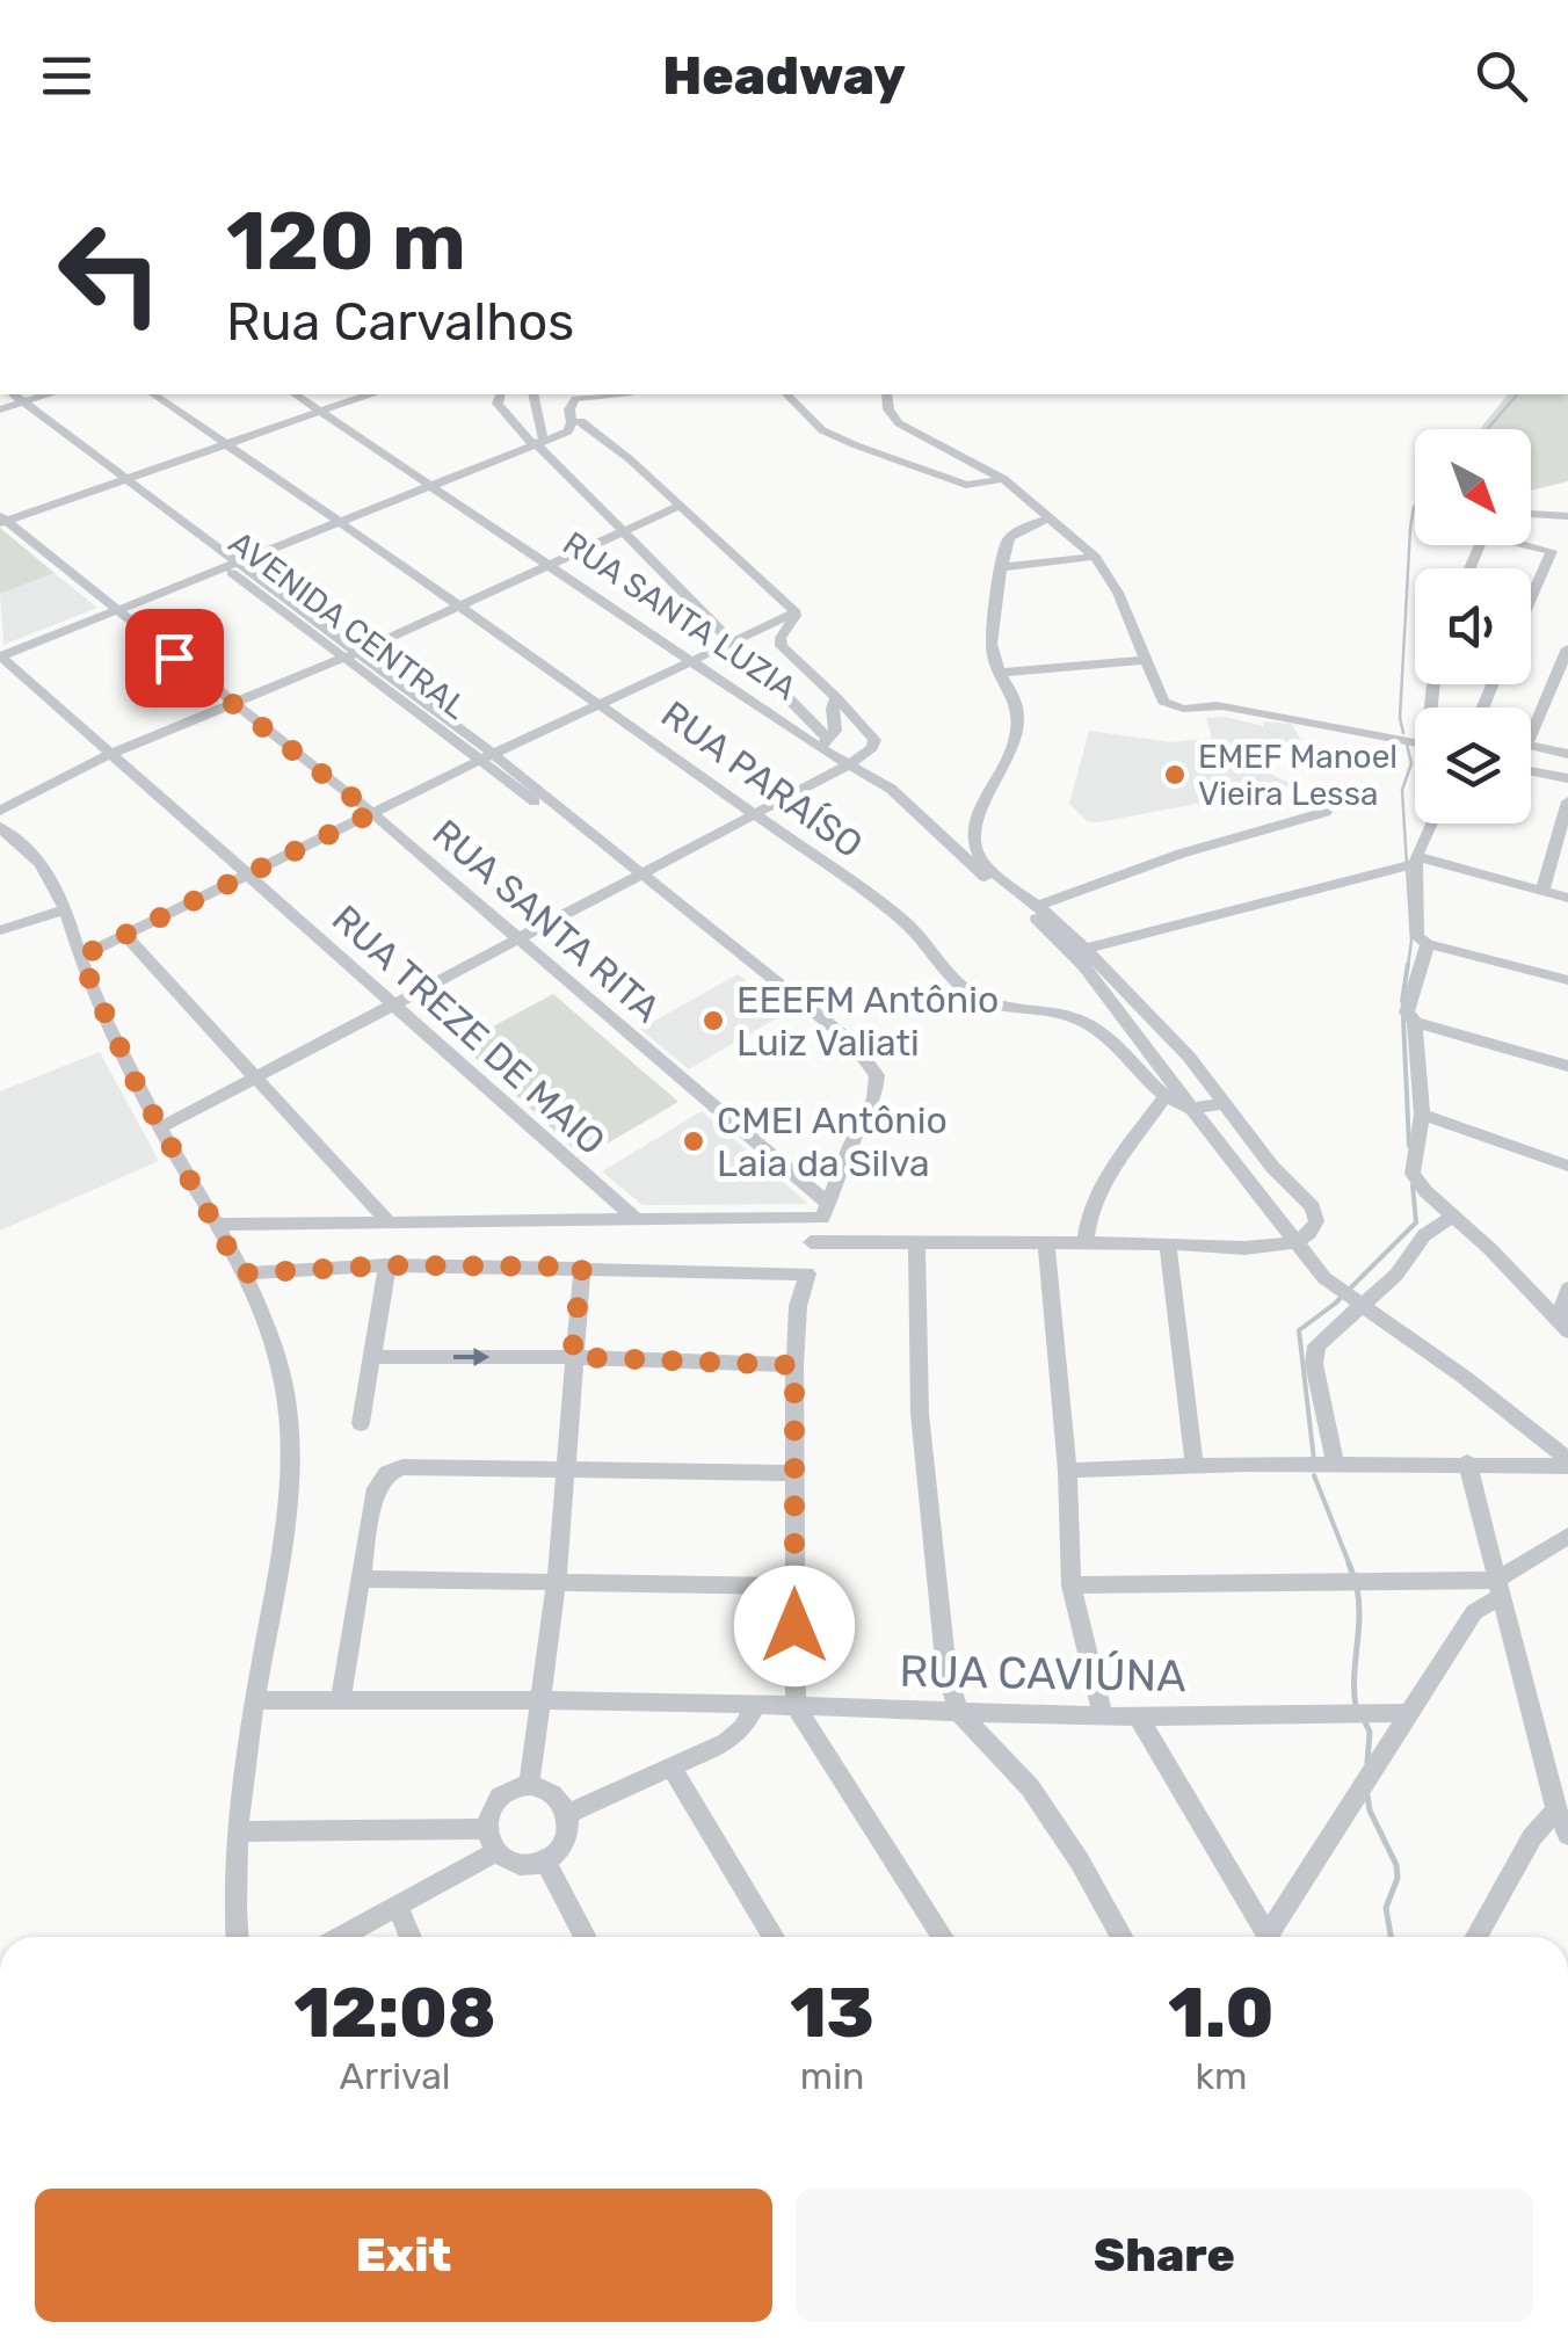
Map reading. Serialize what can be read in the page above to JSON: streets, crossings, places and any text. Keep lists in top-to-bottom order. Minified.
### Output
{"streets":{"street":["RUA SANTA LUZIA","AVENIDA CENTRAL","RUA PARAÍSO","RUA SANTA RITA","RUA TREZE DE MAIO","RUA CAVIÚNA"]},"crossings":[["AVENIDA CENTRAL","RUA SANTA RITA"]],"places":["EMEF Manoel Vieira Lessa","EEEFM Antônio Luiz Valiati","CMEI Antônio Laia da Silva"],"north":"bottom right","page":{"header":"Headway","turn":["120 m","Rua Carvalhos"],"eta":["12:08","Arrival","13","min","1.0","km"],"buttons":["Exit","Share"]}}
